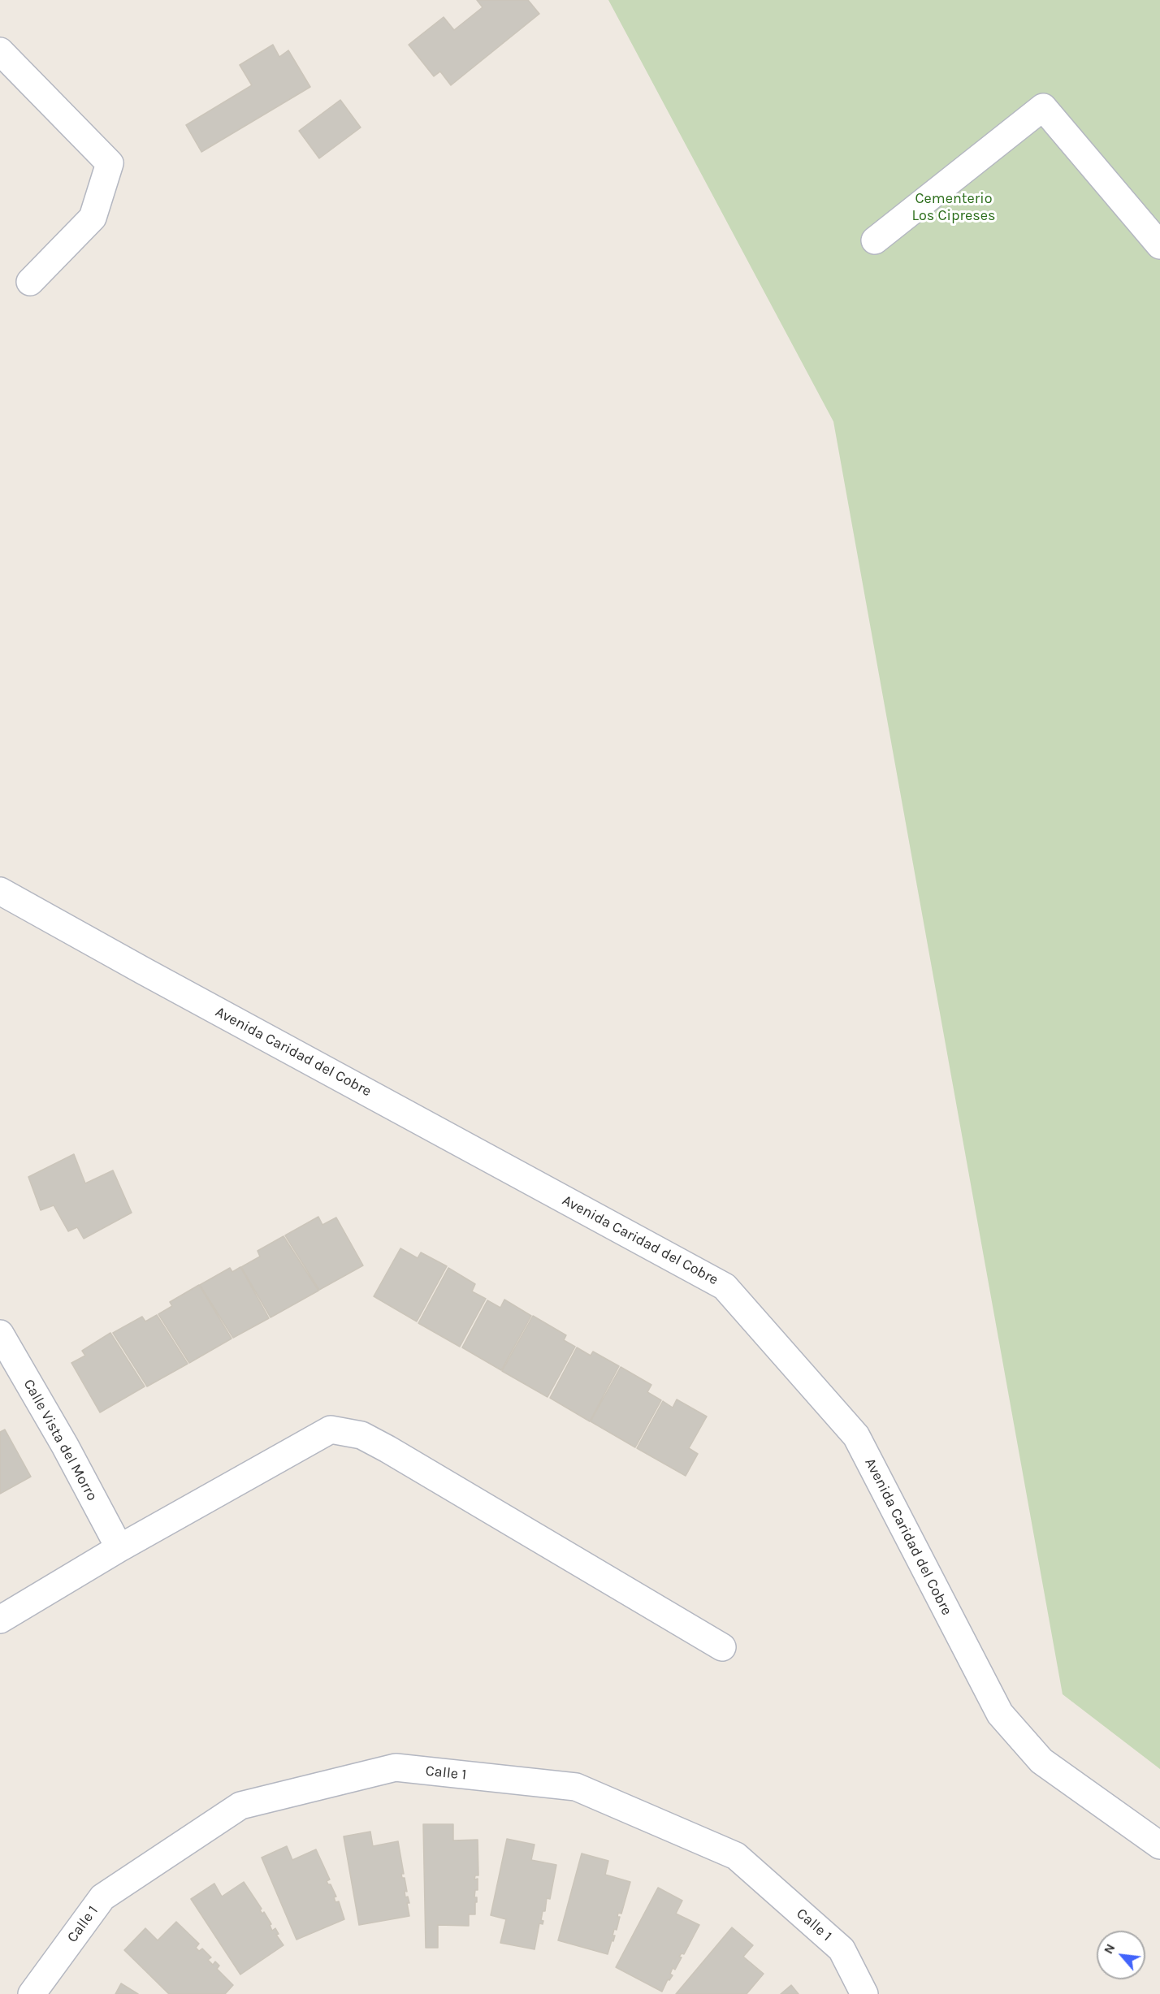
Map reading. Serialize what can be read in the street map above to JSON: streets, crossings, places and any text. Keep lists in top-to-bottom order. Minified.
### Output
{"streets":{"street":["Avenida Caridad del Cobre","Calle Vista del Morro","Calle 1"]},"parks":["Cementerio Los Cipreses"],"north":"top left"}
